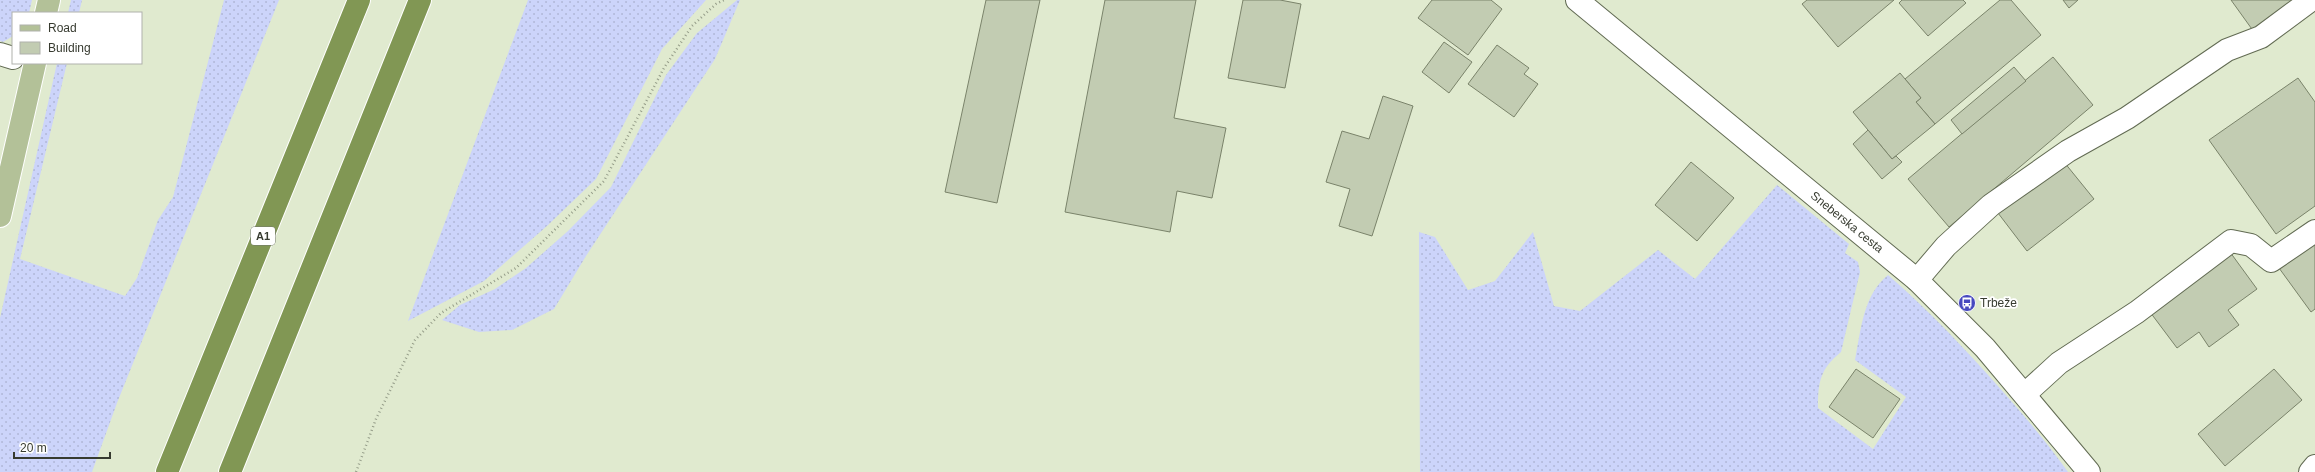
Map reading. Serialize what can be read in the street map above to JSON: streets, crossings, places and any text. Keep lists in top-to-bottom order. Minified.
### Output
{"streets":{"highway":["A1"],"street":["Sneberska cesta"]},"places":{"bus stop":["Trbeže"]},"legend":["Road","Building"],"scale_bar":"20 m"}
